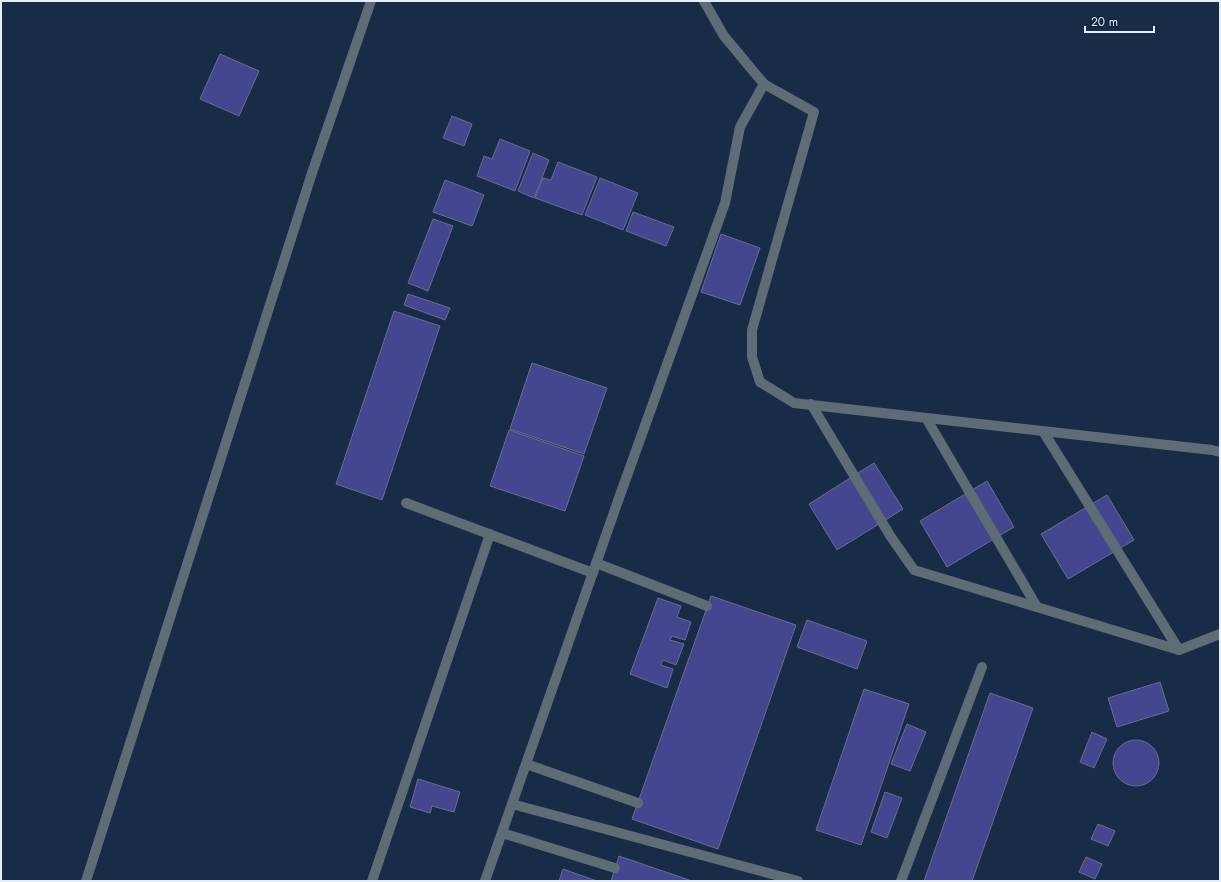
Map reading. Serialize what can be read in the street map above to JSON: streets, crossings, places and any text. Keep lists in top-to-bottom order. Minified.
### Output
{"scale_bar":"20 m"}
